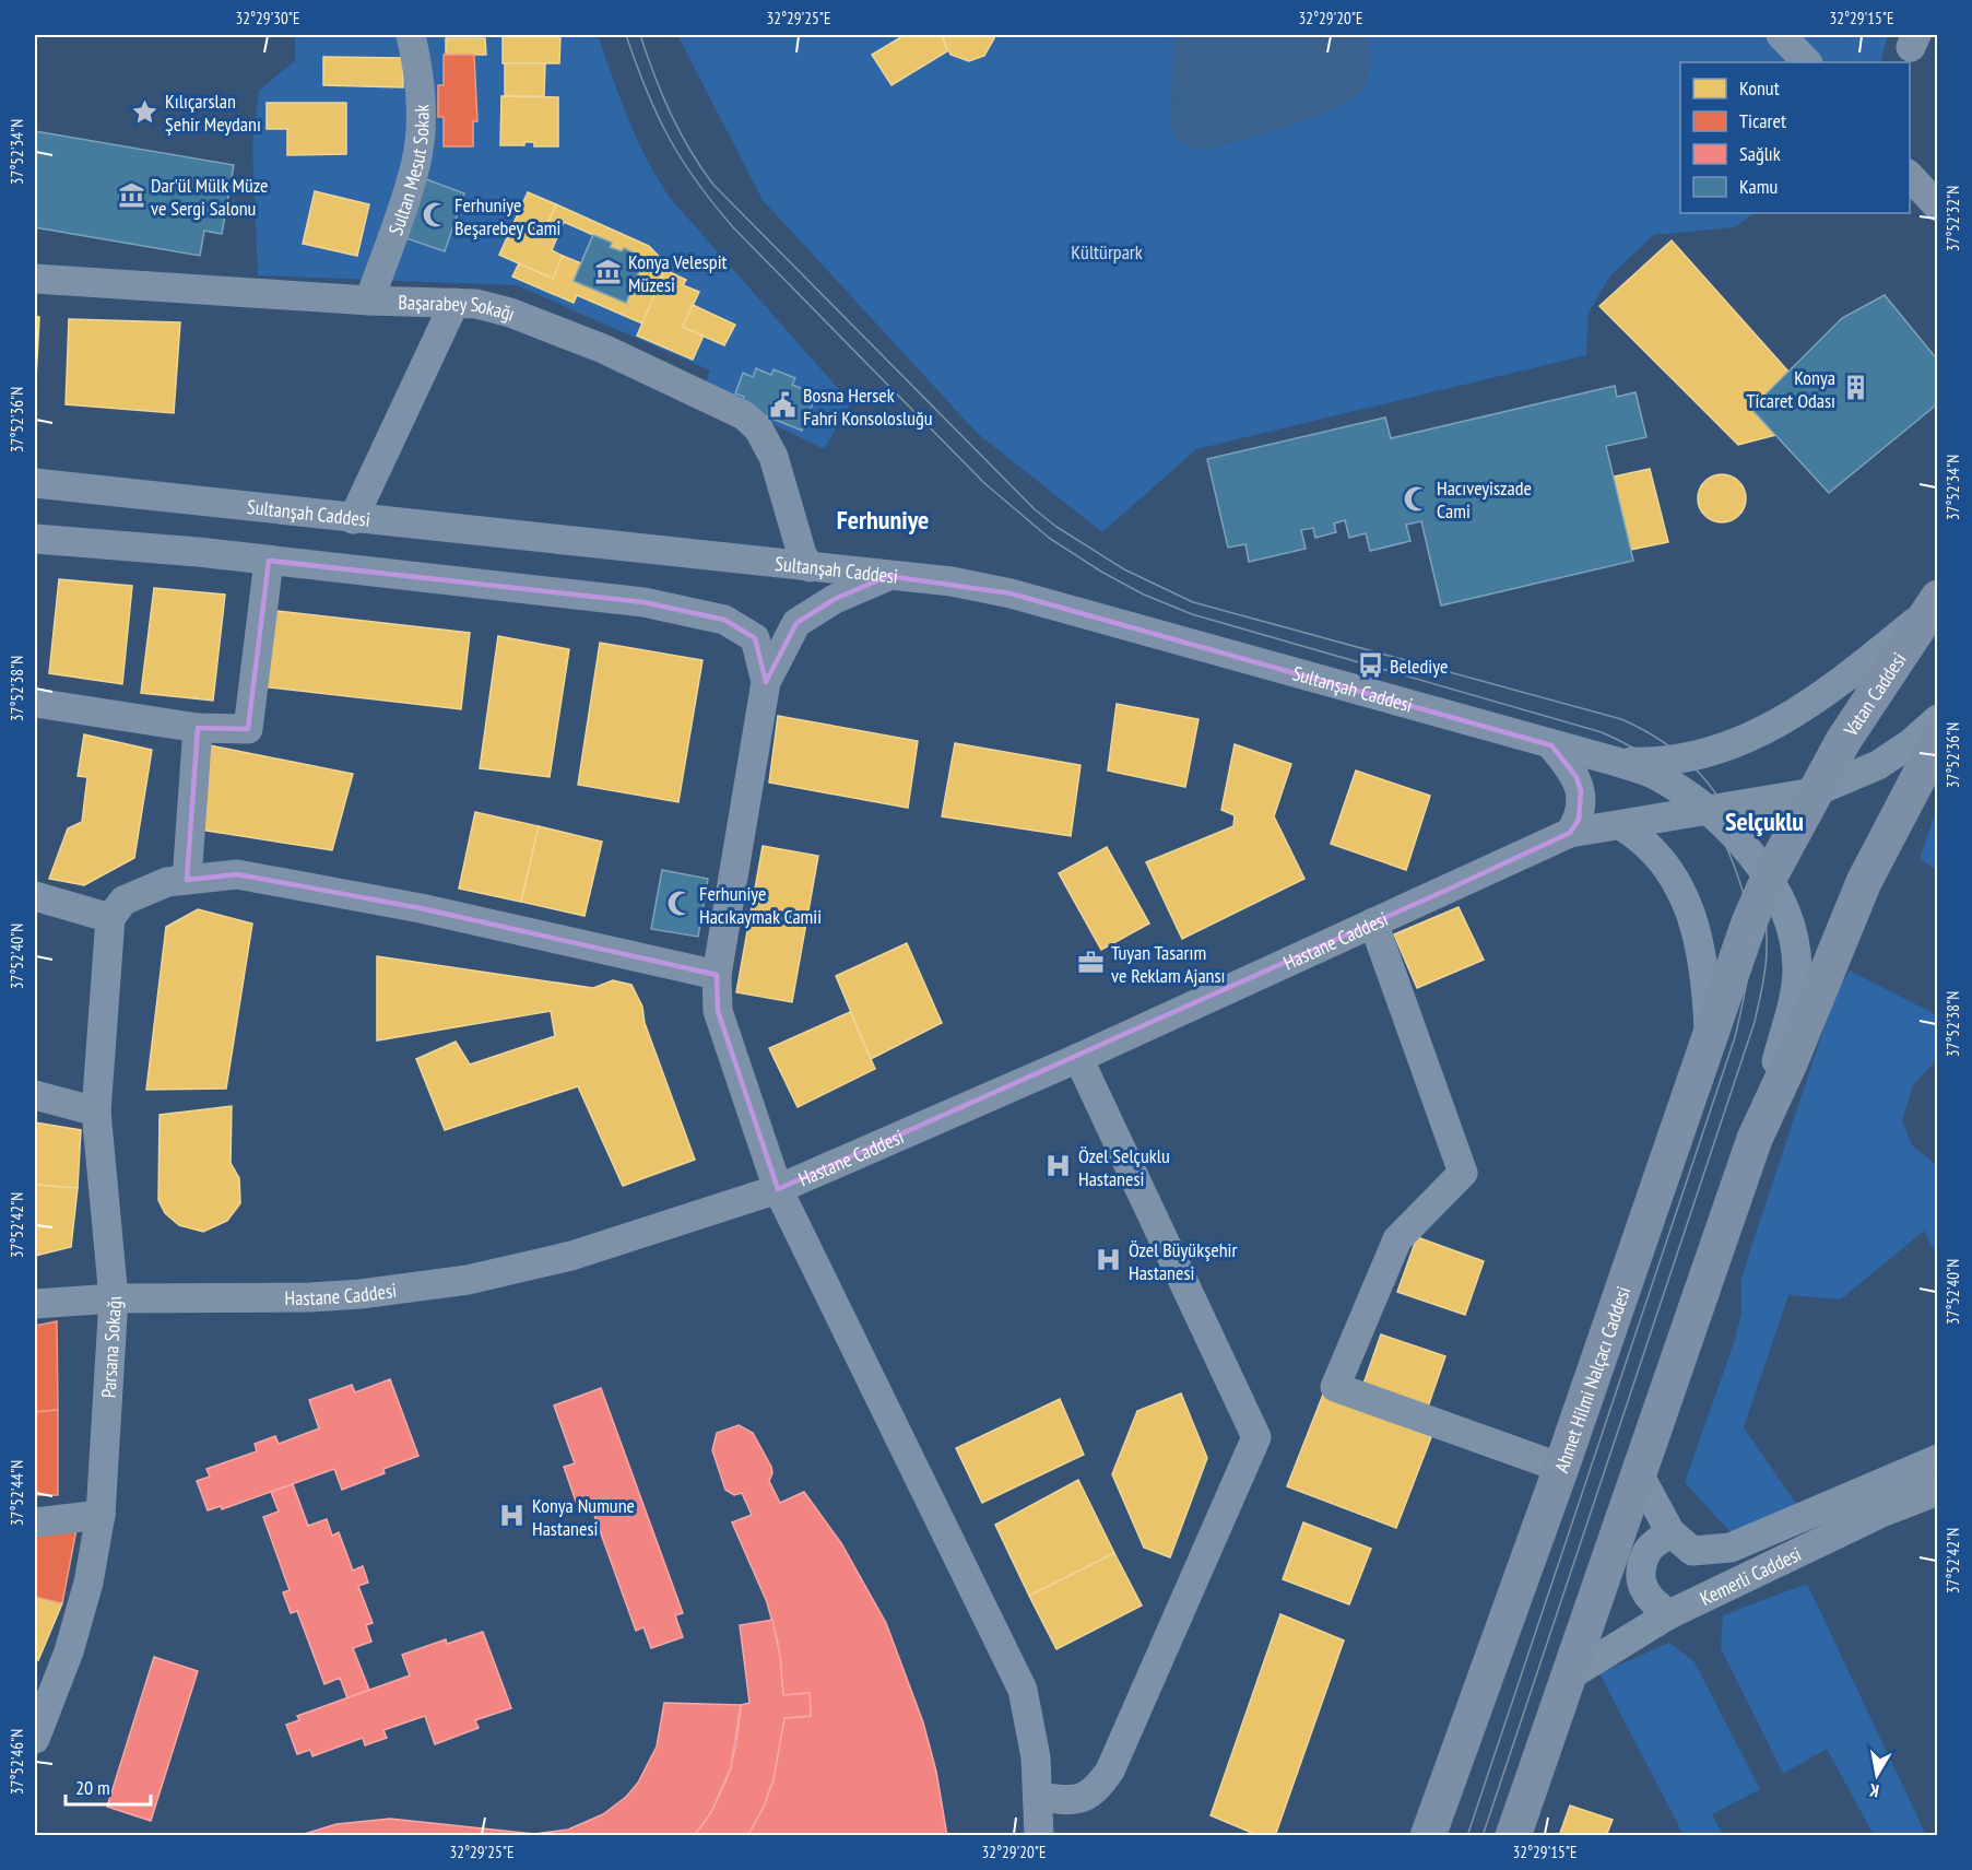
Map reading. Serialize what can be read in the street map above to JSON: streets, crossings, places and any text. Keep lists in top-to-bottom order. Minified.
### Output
{"streets":{"main road":["Vatan Caddesi","Ahmet Hilmi Nalçacı Caddesi"],"street":["Sultan Mesut Sokak","Başarabey Sokağı","Sultanşah Caddesi","Hastane Caddesi","Parsana Sokağı","Kemerli Caddesi"]},"crossings":[["Sultan Mesut Sokak","Başarabey Sokağı"],["Başarabey Sokağı","Sultanşah Caddesi"],["Vatan Caddesi","Hastane Caddesi"],["Vatan Caddesi","Ahmet Hilmi Nalçacı Caddesi"],["Hastane Caddesi","Parsana Sokağı"]],"districts":["Ferhuniye","Selçuklu"],"parks":["Kültürpark"],"places":{"place":["Kılıçarslan Şehir Meydanı"],"museum":["Dar'ül Mülk Müze ve Sergi Salonu","Konya Velespit Müzesi"],"mosque":["Ferhuniye Beşarebey Cami","Hacıveyiszade Cami","Ferhuniye Hacıkaymak Camii"],"building":["Konya Ticaret Odası"],"public building":["Bosna Hersek Fahri Konsolosluğu"],"bus stop":["Belediye"],"office":["Tuyan Tasarım ve Reklam Ajansı"],"hospital":["Özel Selçuklu Hastanesi","Özel Büyükşehir Hastanesi","Konya Numune Hastanesi"]},"legend":["Konut","Ticaret","Sağlık","Kamu"],"scale_bar":"20 m","north":"bottom","coordinates":["32°29'30\"E","32°29'25\"E","32°29'20\"E","32°29'15\"E","37°52'34\"N","37°52'32\"N","37°52'36\"N","37°52'38\"N","37°52'40\"N","37°52'42\"N","37°52'44\"N","37°52'46\"N"]}
